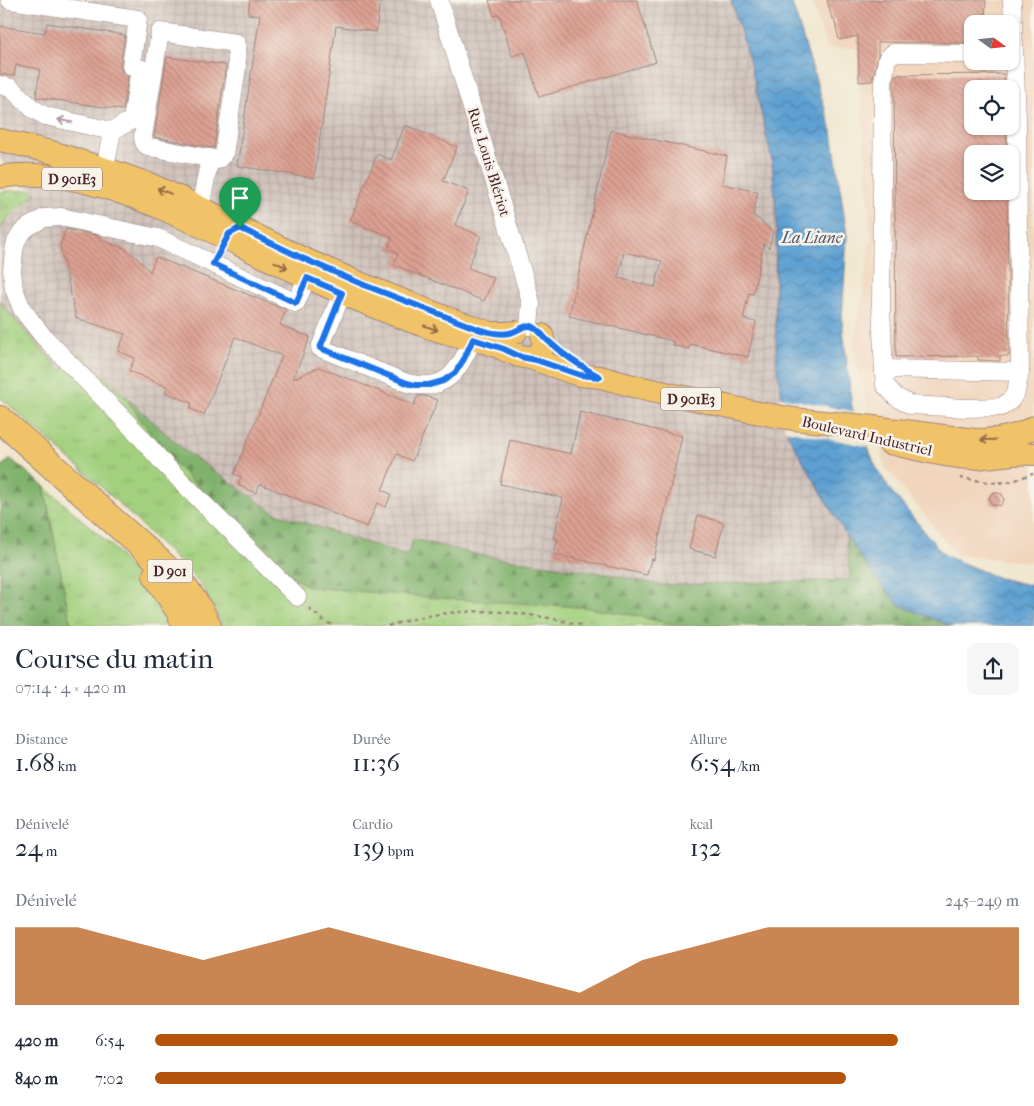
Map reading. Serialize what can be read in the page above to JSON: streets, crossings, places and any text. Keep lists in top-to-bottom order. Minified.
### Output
{"streets":{"highway":["D 901"],"main road":["D 901E3","Boulevard Industriel"],"street":["Rue Louis Blériot"]},"crossings":[["Rue Louis Blériot","D 901E3"],["D 901E3","Boulevard Industriel"]],"water":["La Liane"],"north":"right","page":{"heading":["Course du matin","07:14 · 4 × 420 m"],"stats":[["Distance","1.68 km"],["Durée","11:36"],["Allure","6:54 /km"],["Dénivelé","24 m"],["Cardio","139 bpm"],["kcal","132"]],"chart":["Dénivelé","245–249 m"],"list":[{"name":"420 m","note":"6:54"},{"name":"840 m","note":"7:02"}]}}
